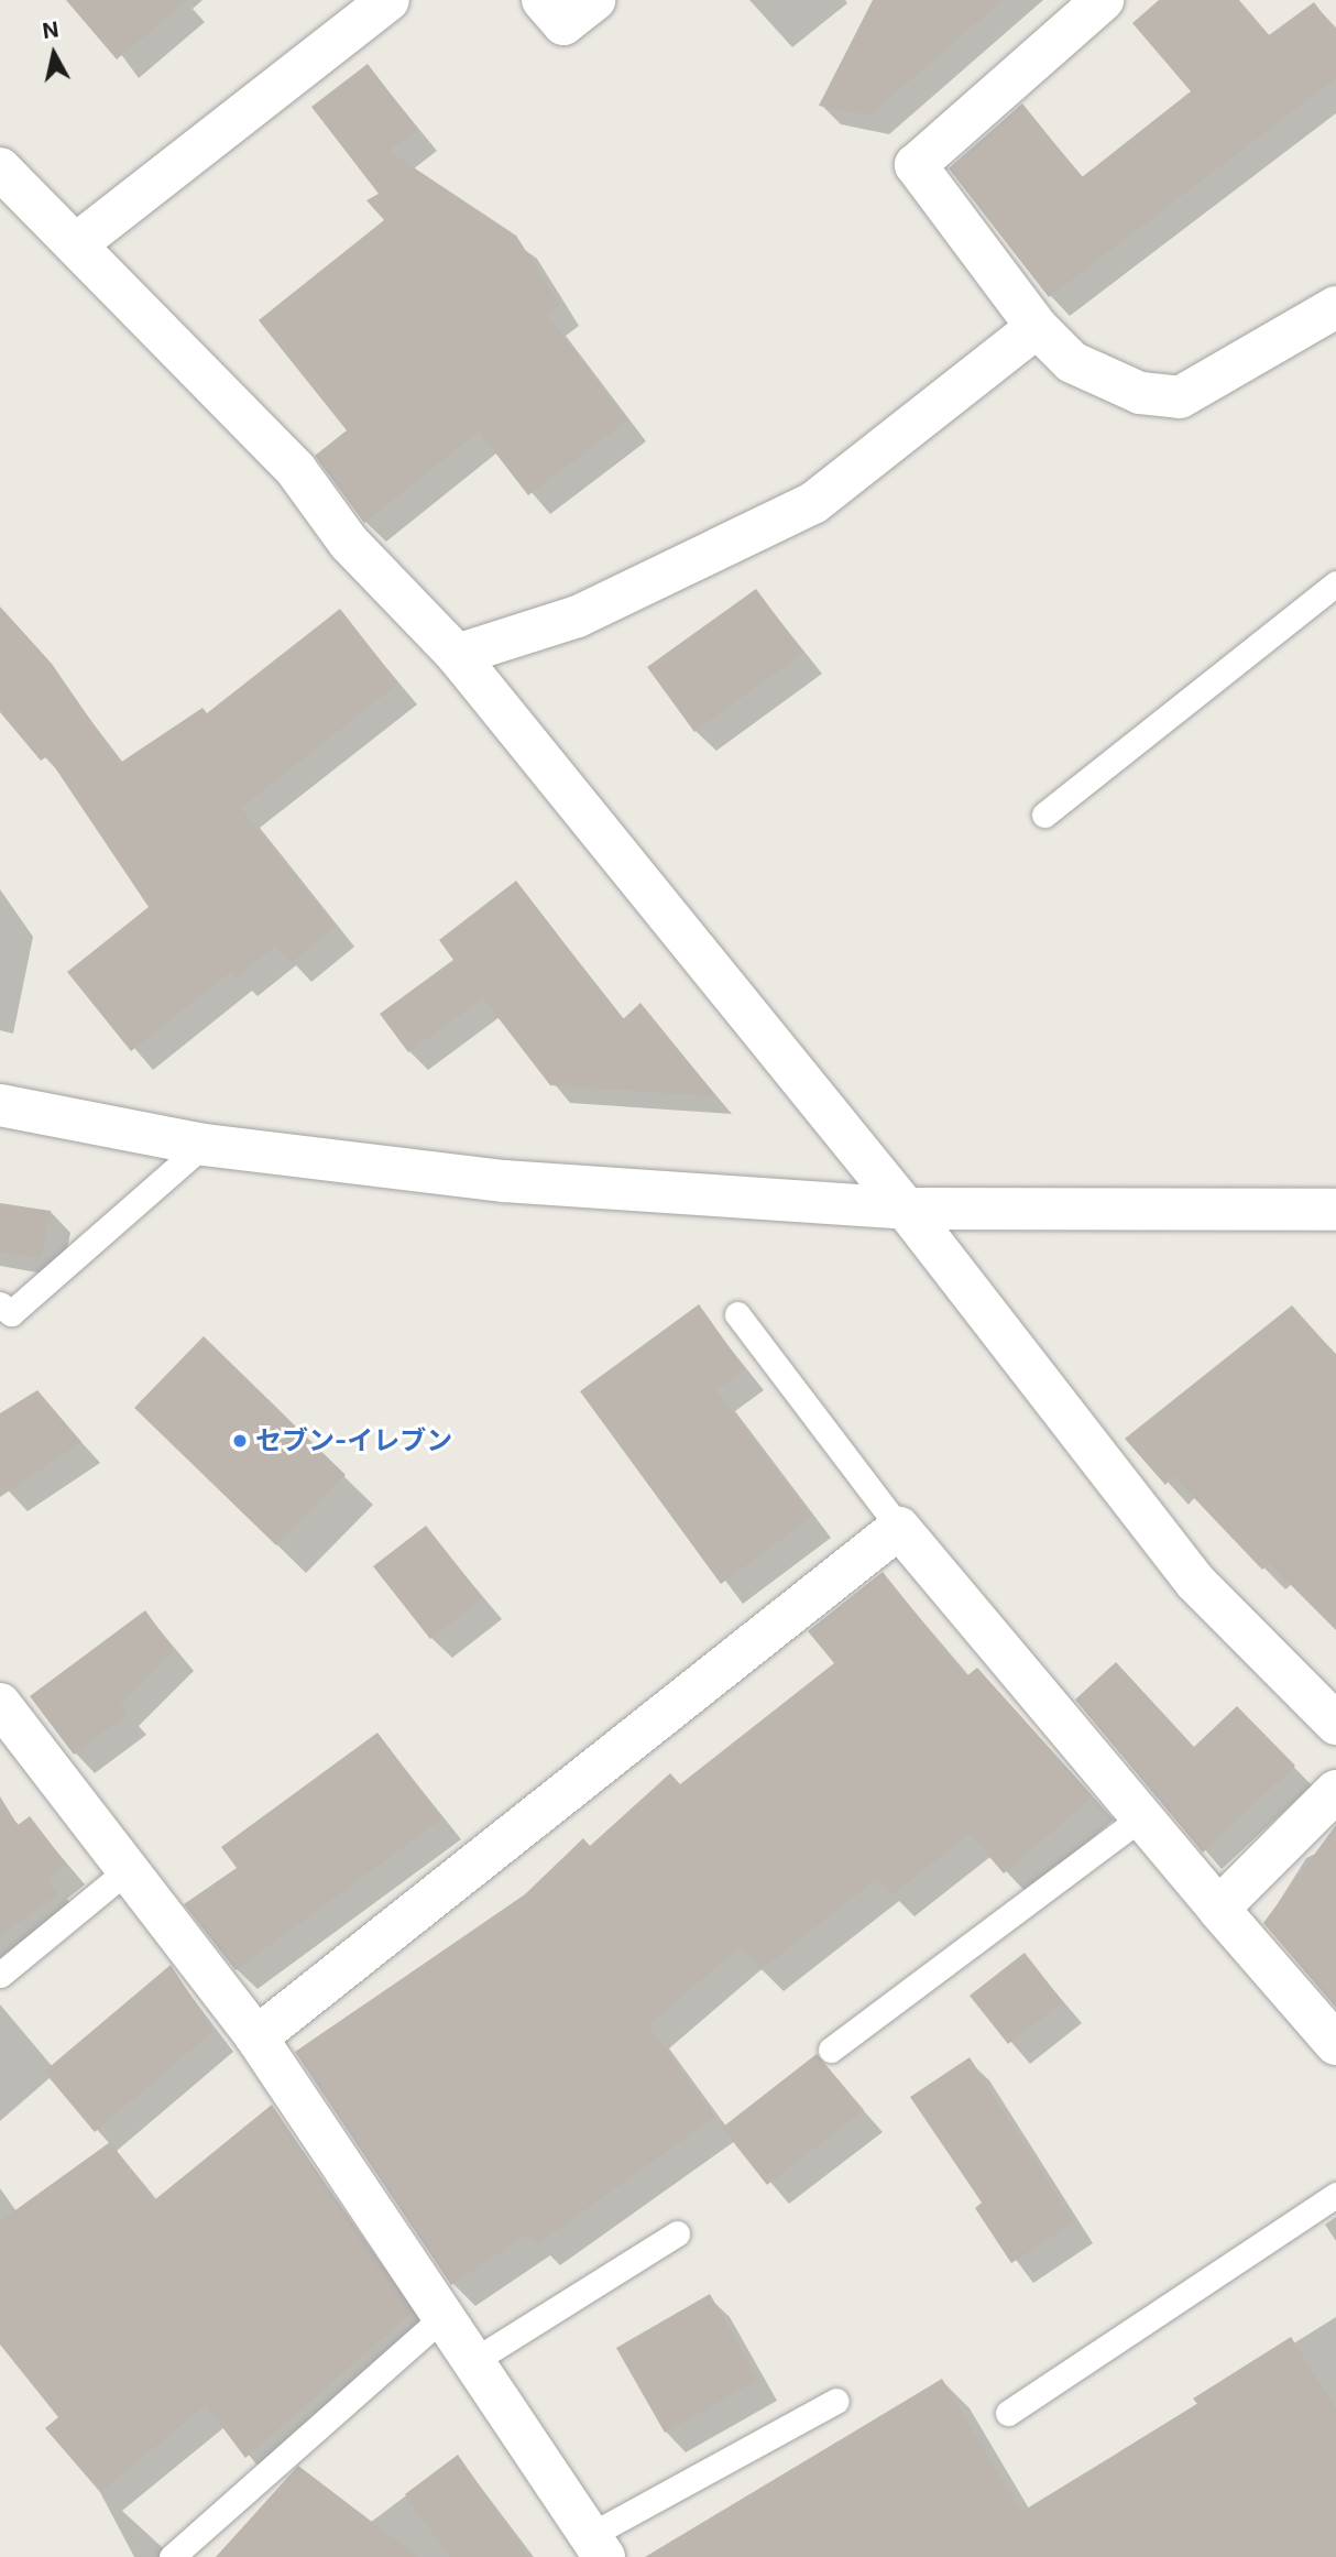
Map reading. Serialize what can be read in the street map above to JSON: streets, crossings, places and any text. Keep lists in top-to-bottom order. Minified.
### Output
{"places":["セブン-イレブン"],"north":"top"}
